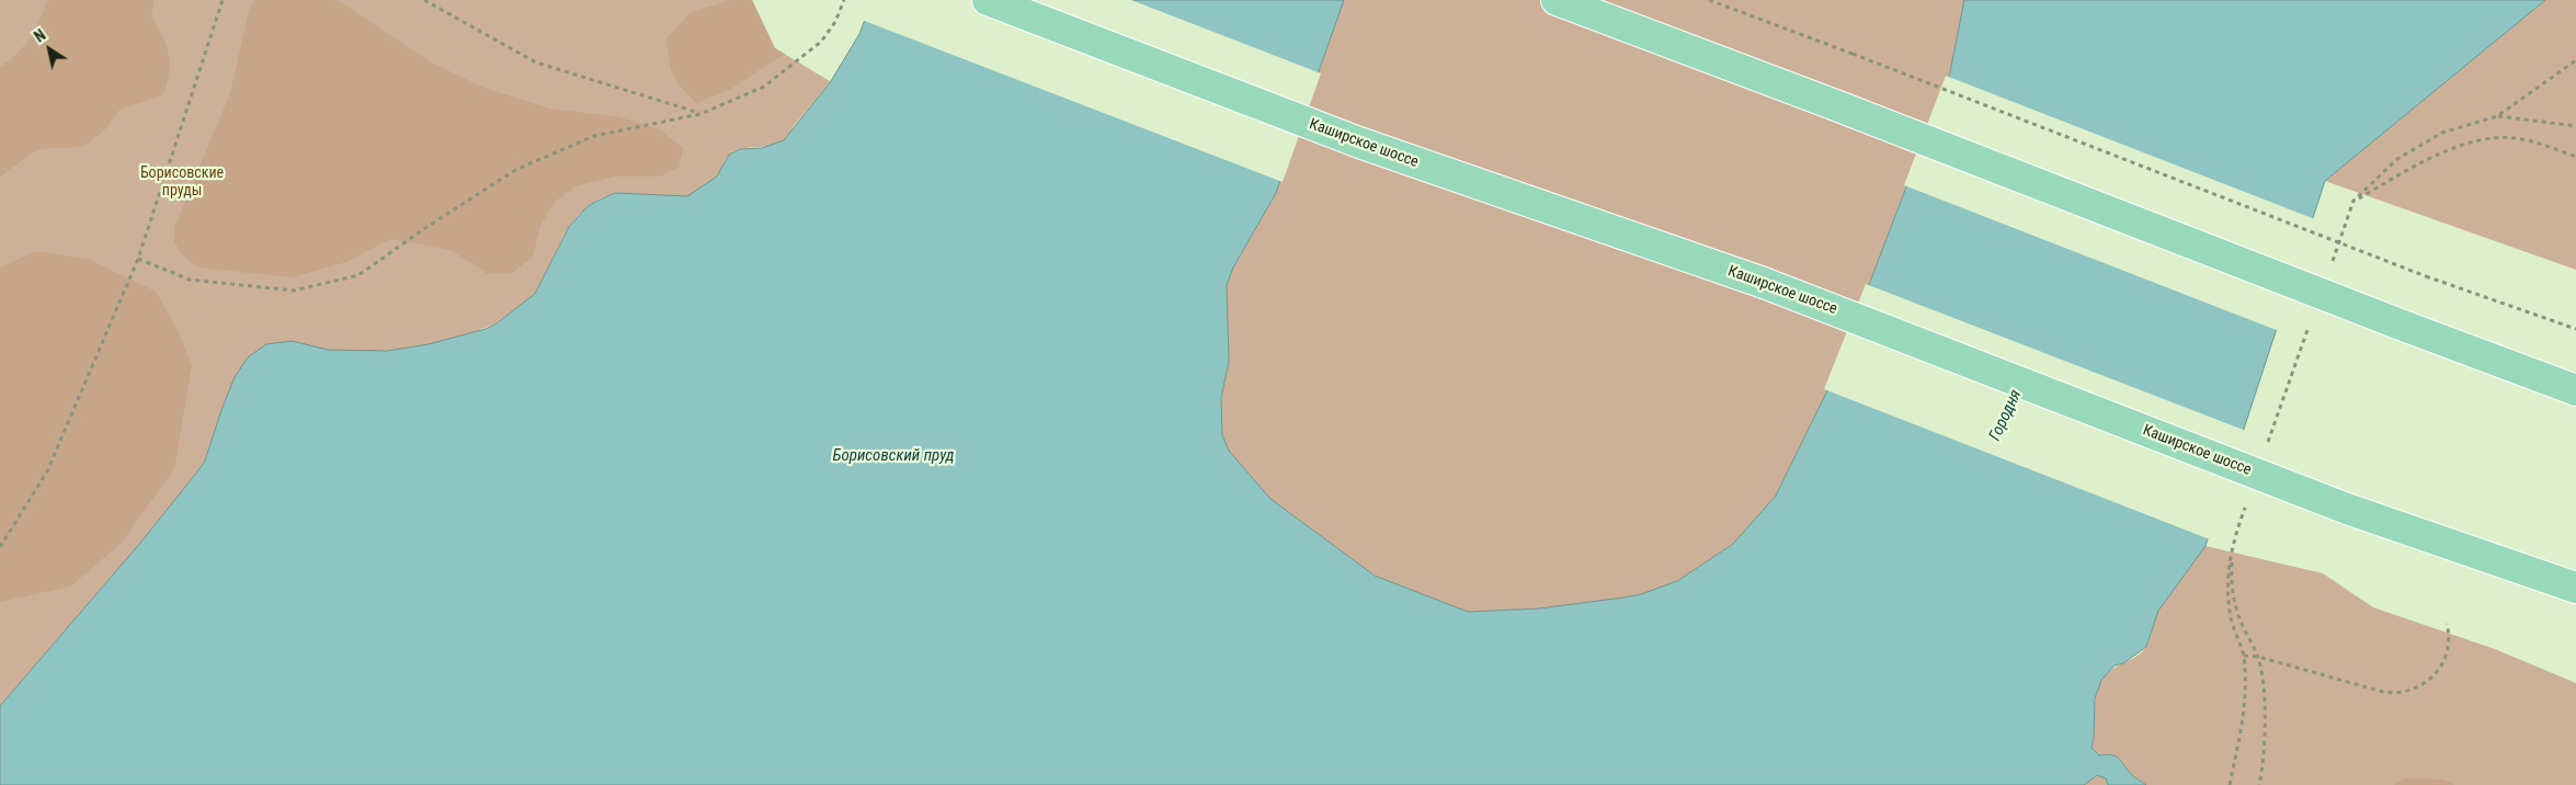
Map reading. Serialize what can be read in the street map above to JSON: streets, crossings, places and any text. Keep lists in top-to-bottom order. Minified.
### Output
{"streets":{"main road":["Каширское шоссе"]},"water":["Городня","Борисовский пруд"],"parks":["Борисовские пруды"],"north":"top left"}
